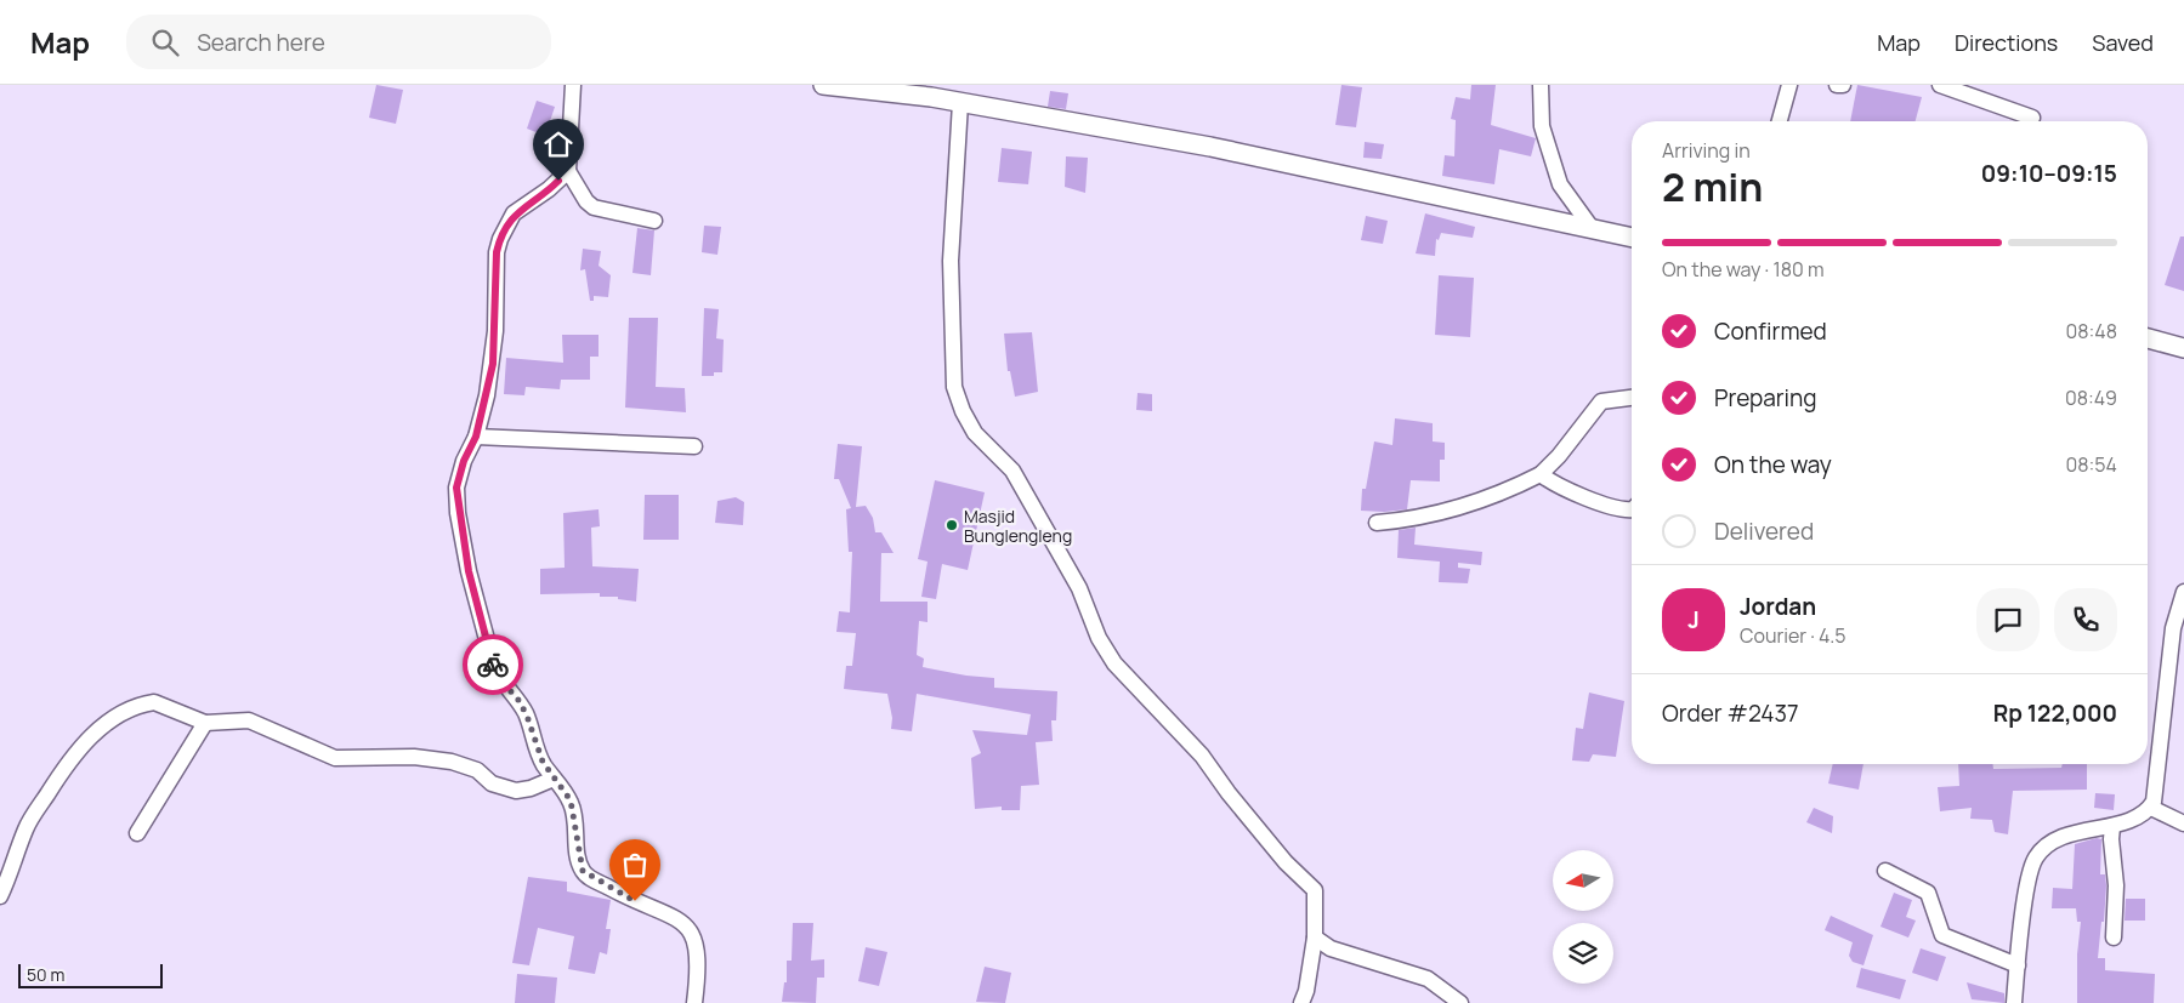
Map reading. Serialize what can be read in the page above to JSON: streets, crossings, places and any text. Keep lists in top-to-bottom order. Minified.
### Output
{"places":["Masjid Bunglengleng"],"scale_bar":"50 m","north":"left","page":{"header":"Map","search":"Search here","nav":["Map","Directions","Saved"],"heading":["2 min","Arriving in","09:10–09:15"],"panel":["Jordan","Courier · 4.5","Order #2437","Rp 122,000"],"bar":"On the way · 180 m","list":[["Confirmed","08:48"],["Preparing","08:49"],["On the way","08:54"],"Delivered"],"round":"J","scale":"50 m"}}
